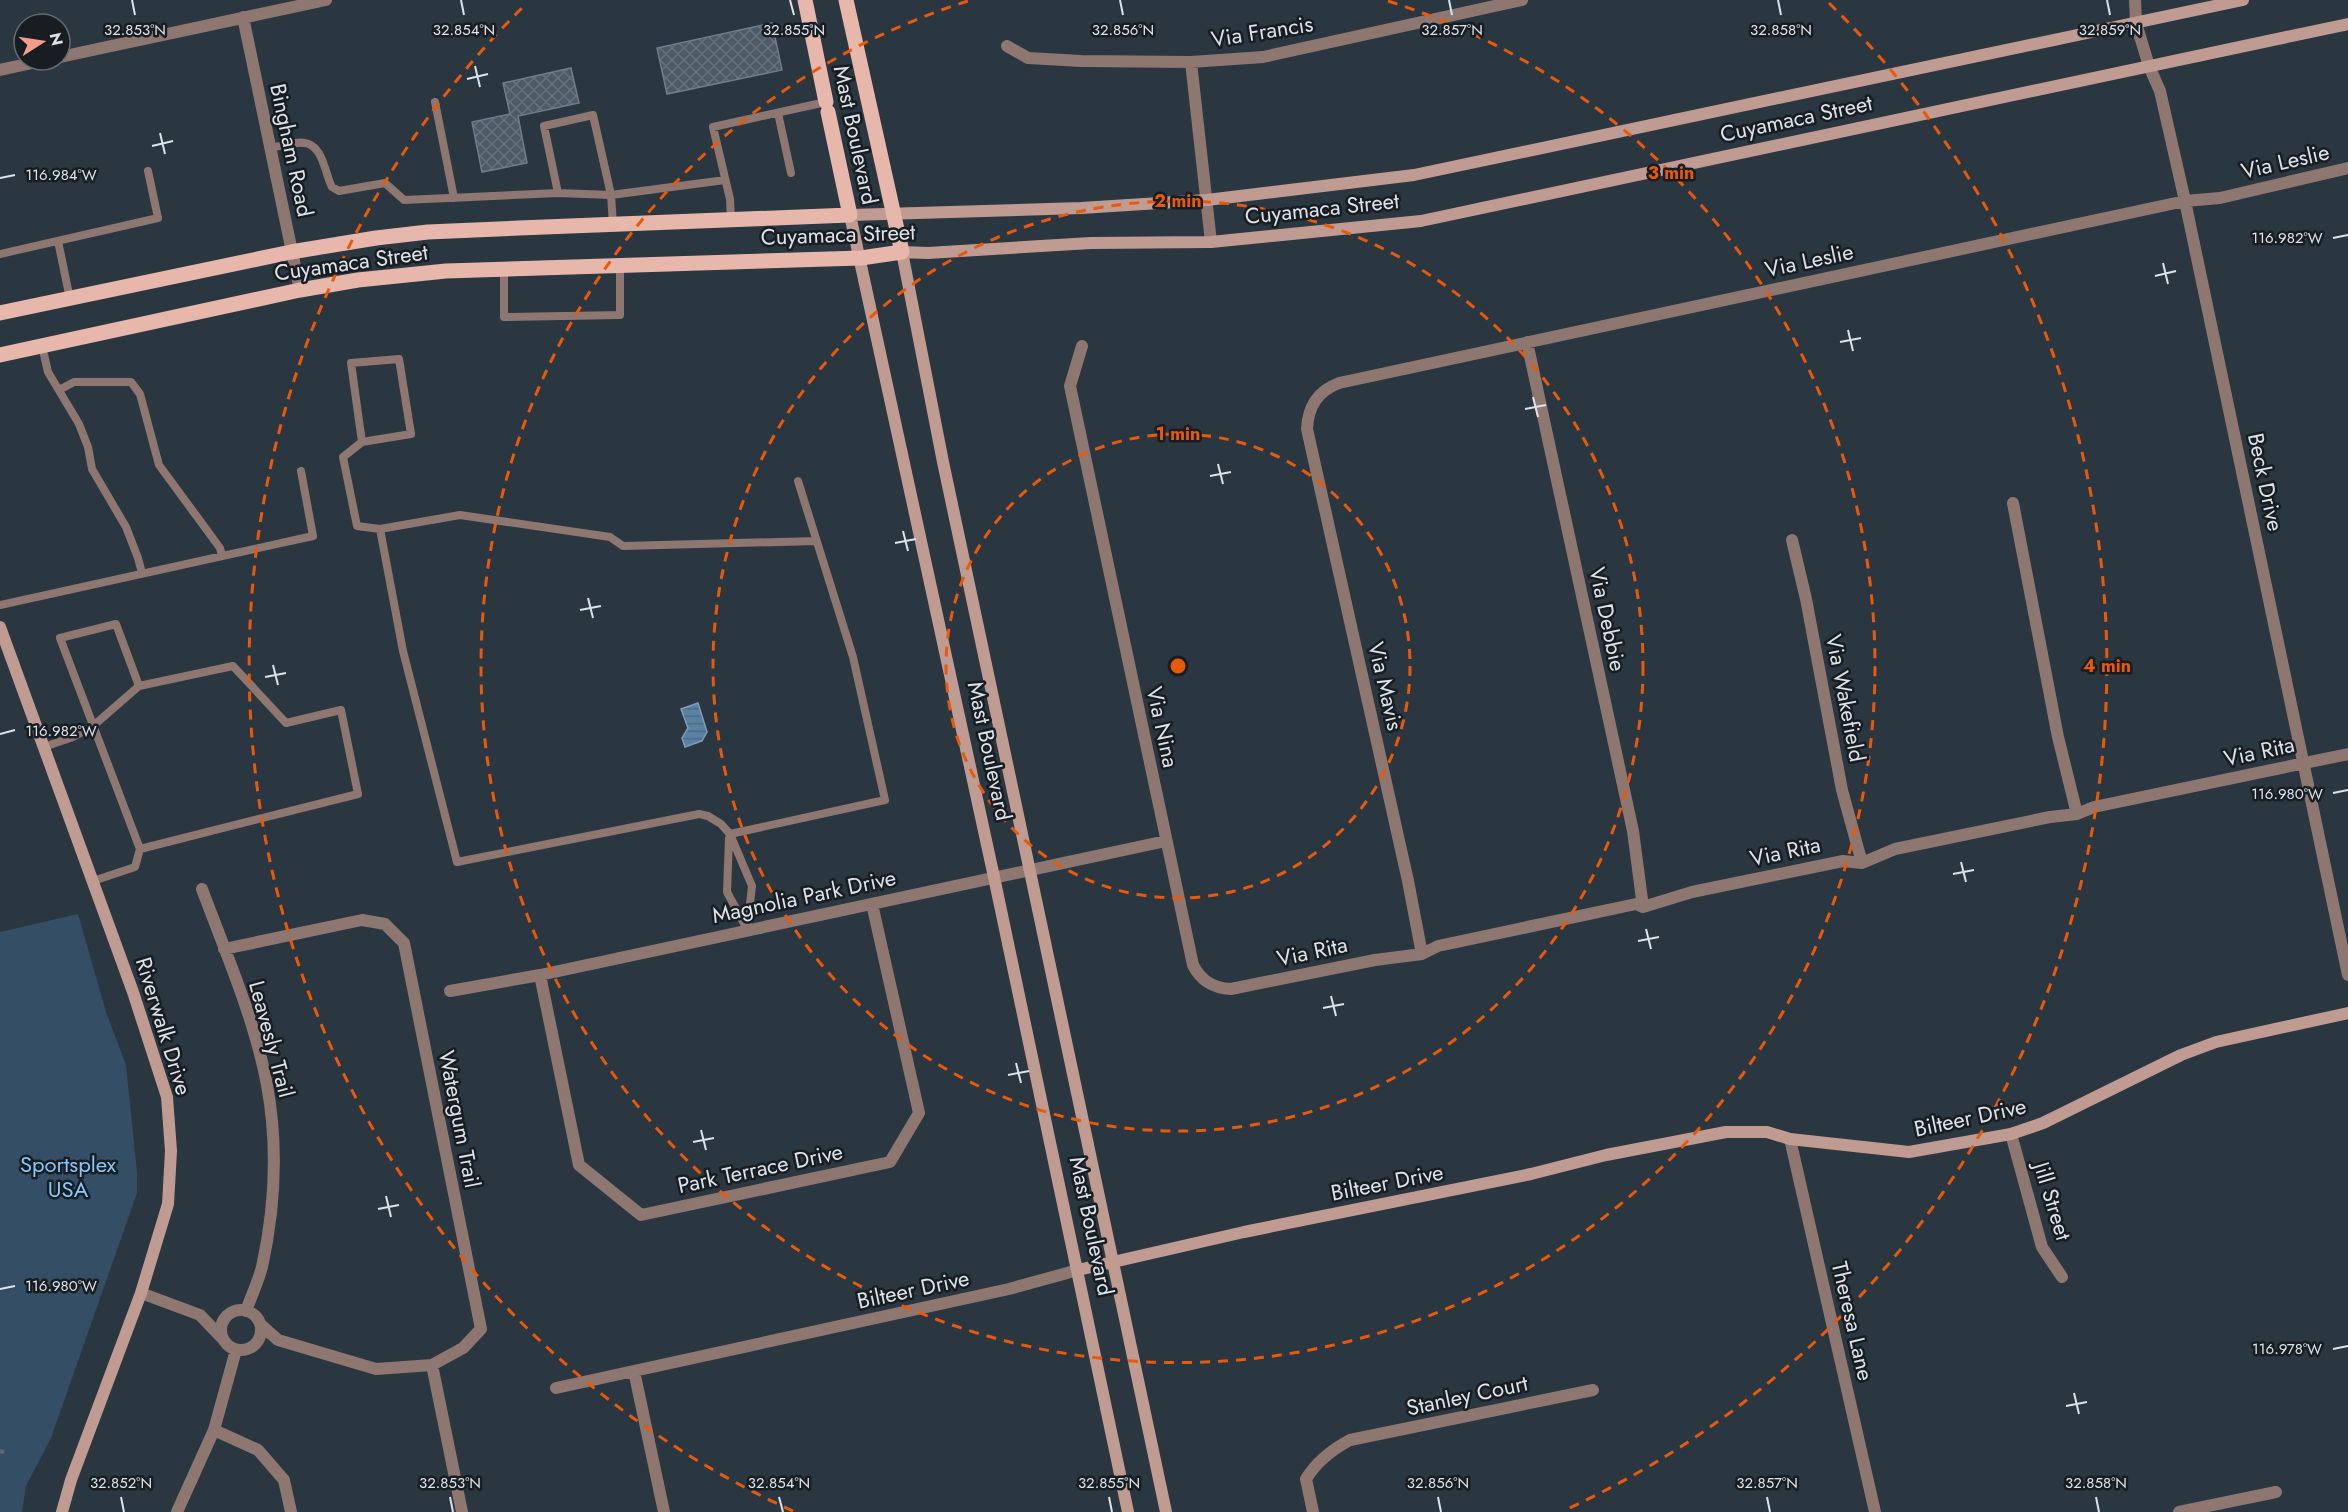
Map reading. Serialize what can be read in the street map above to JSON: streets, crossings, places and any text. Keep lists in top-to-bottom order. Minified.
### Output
{"streets":{"main road":["Cuyamaca Street","Mast Boulevard","Riverwalk Drive","Bilteer Drive"],"street":["Via Francis","Bingham Road","Via Leslie","Beck Drive","Via Debbie","Via Mavis","Via Wakefield","Via Nina","Via Rita","Magnolia Park Drive","Leavesly Trail","Watergum Trail","Park Terrace Drive","Jill Street","Theresa Lane","Stanley Court"]},"crossings":[["Cuyamaca Street","Mast Boulevard"],["Cuyamaca Street","Bingham Road"],["Cuyamaca Street","Beck Drive"],["Mast Boulevard","Magnolia Park Drive"],["Mast Boulevard","Bilteer Drive"],["Via Leslie","Beck Drive"],["Via Leslie","Via Debbie"],["Via Leslie","Via Mavis"],["Beck Drive","Via Rita"],["Via Debbie","Via Rita"],["Via Mavis","Via Rita"],["Via Wakefield","Via Rita"],["Via Nina","Via Rita"],["Via Nina","Magnolia Park Drive"],["Magnolia Park Drive","Park Terrace Drive"],["Leavesly Trail","Watergum Trail"],["Bilteer Drive","Jill Street"],["Bilteer Drive","Theresa Lane"]],"parks":["Sportsplex USA"],"north":"right","coordinates":["32.853°N","32.854°N","32.855°N","32.856°N","32.857°N","32.858°N","32.859°N","116.984°W","116.982°W","116.980°W","116.978°W","32.852°N"],"rings":["3 min","2 min","1 min","4 min"]}
